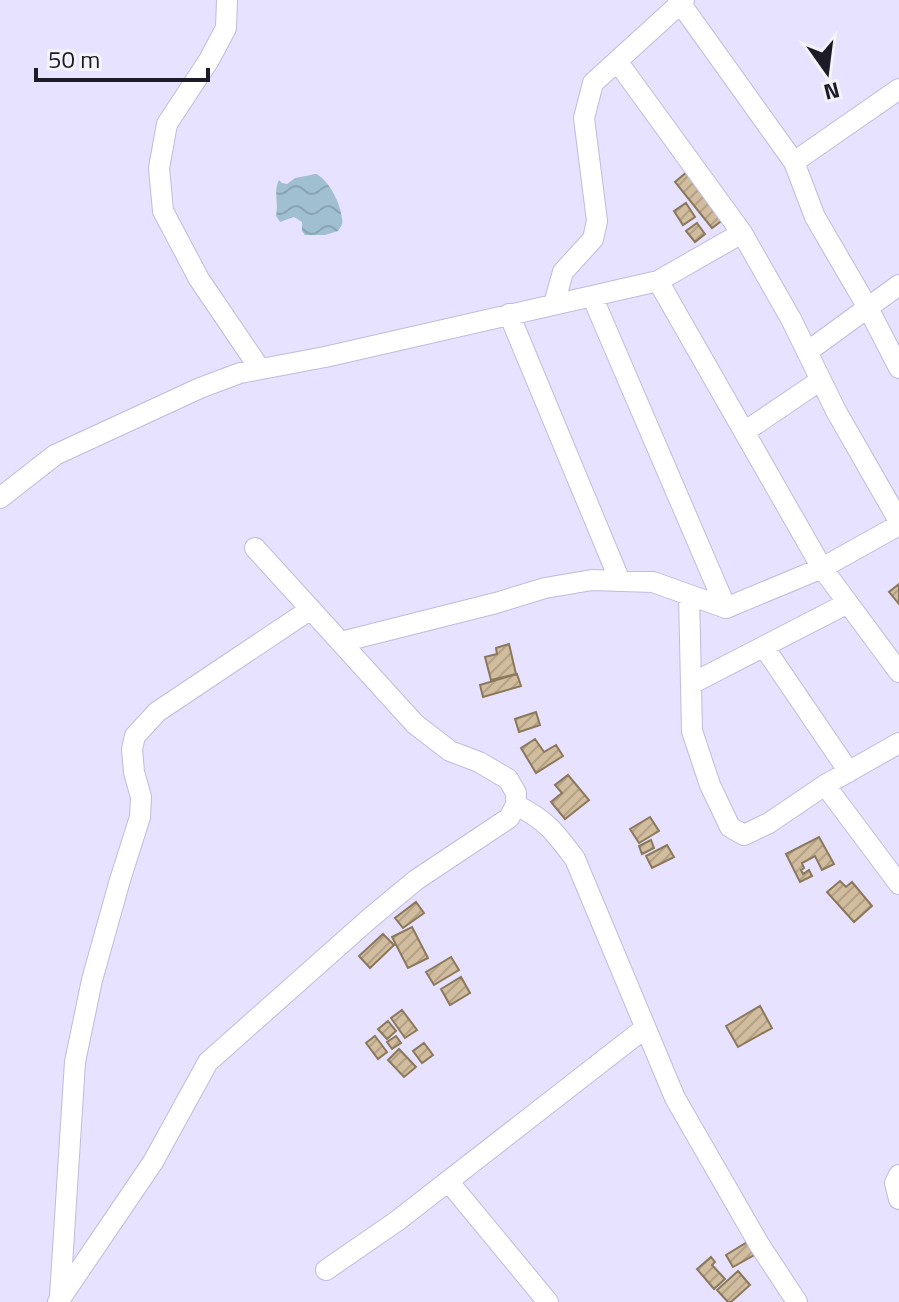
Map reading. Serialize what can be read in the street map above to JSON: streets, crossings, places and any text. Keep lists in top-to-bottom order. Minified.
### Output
{"scale_bar":"50 m","north":"bottom"}
